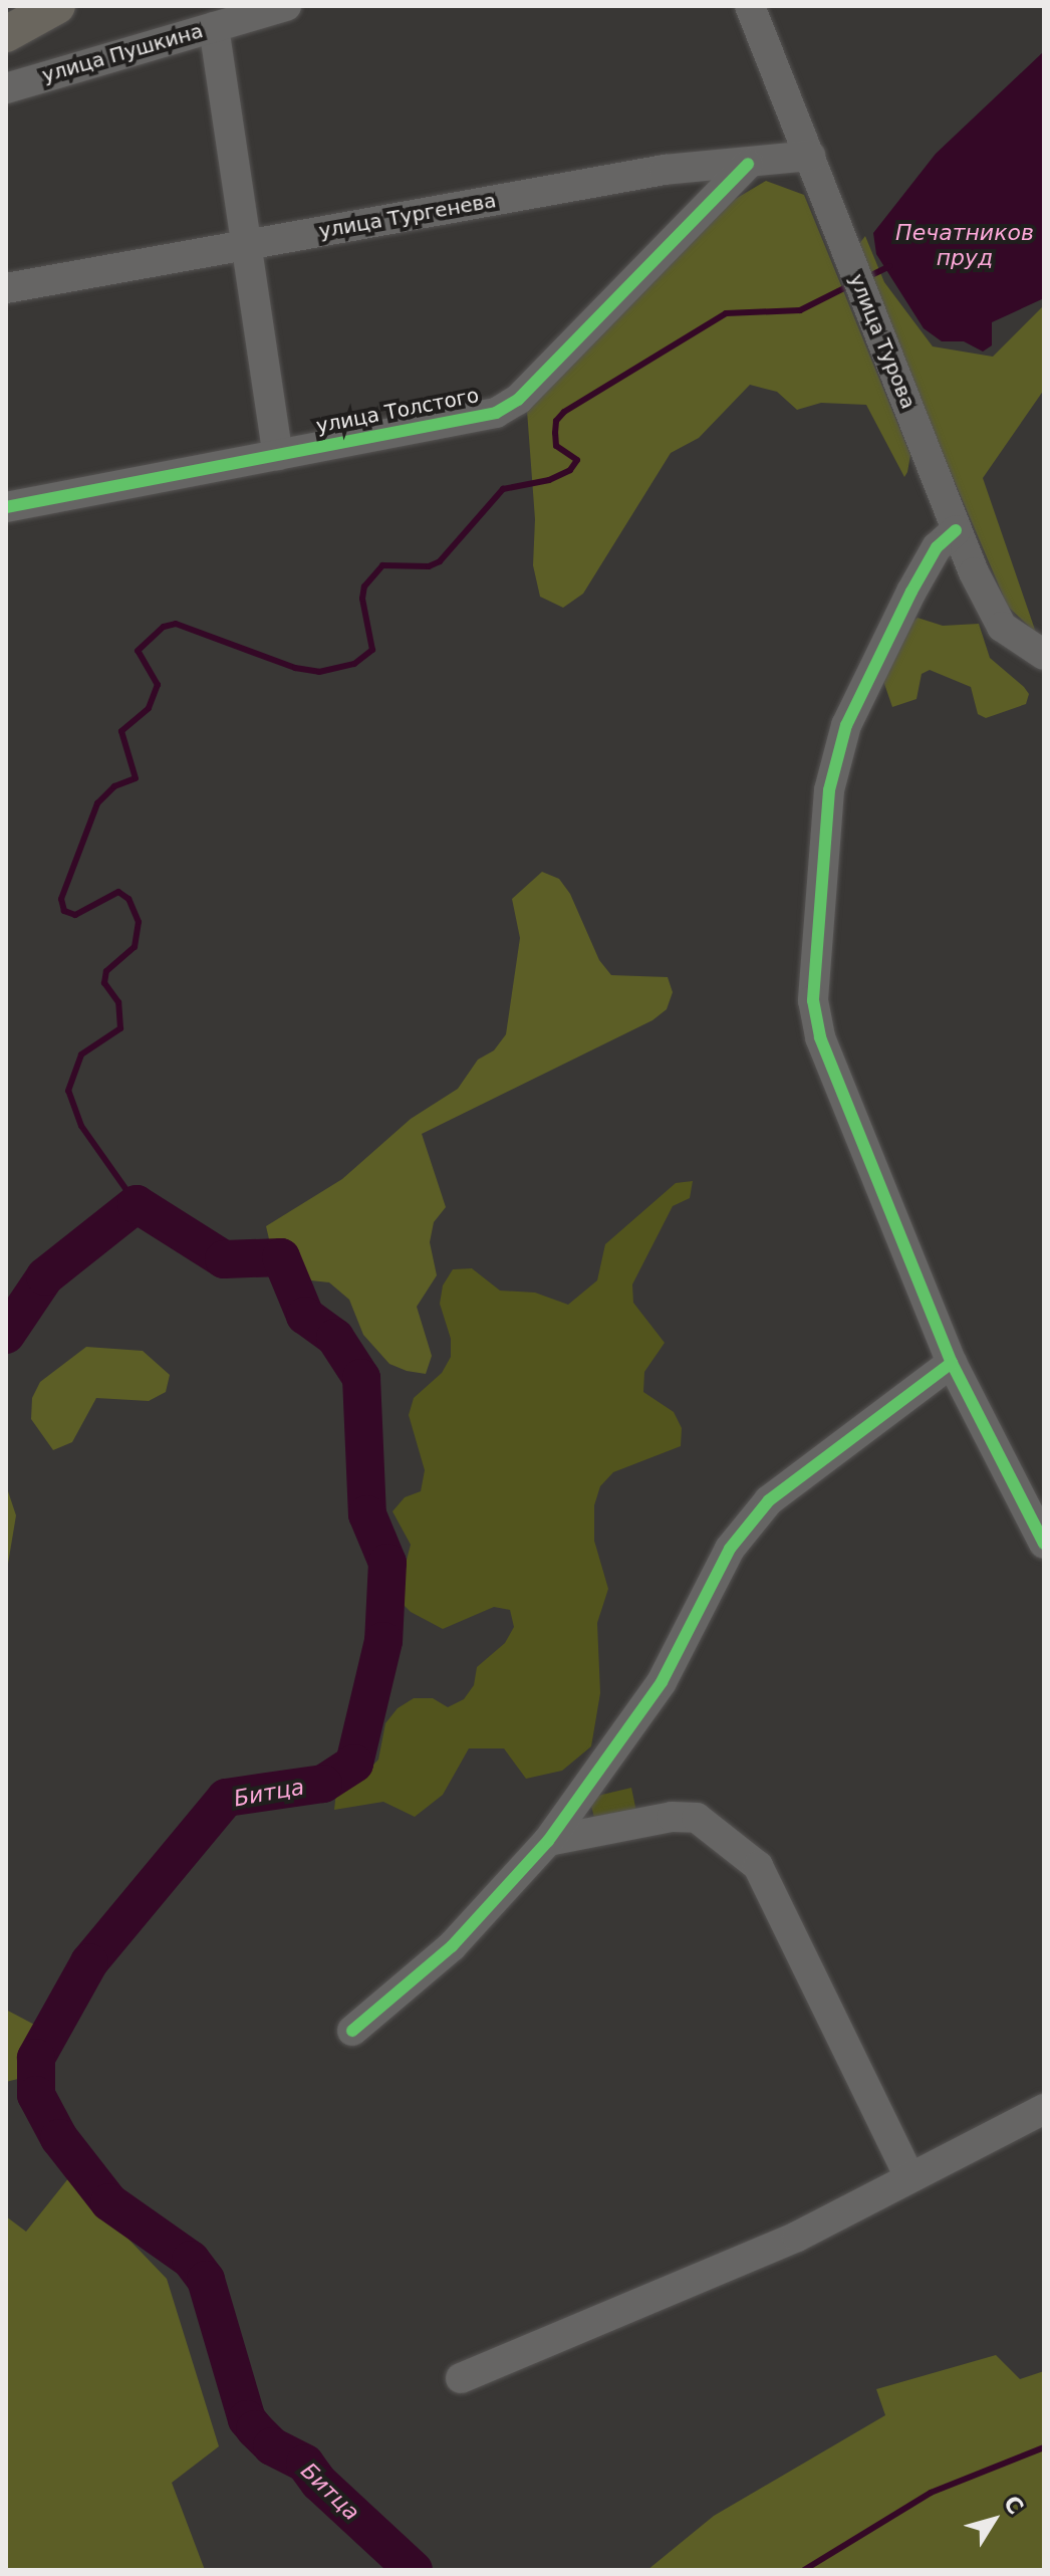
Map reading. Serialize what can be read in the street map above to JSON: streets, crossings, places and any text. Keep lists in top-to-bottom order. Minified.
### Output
{"streets":{"street":["улица Пушкина","улица Тургенева","улица Турова","улица Толстого"]},"crossings":[["улица Тургенева","улица Турова"],["улица Тургенева","улица Толстого"]],"water":["Печатников пруд","Битца"],"north":"top right"}
